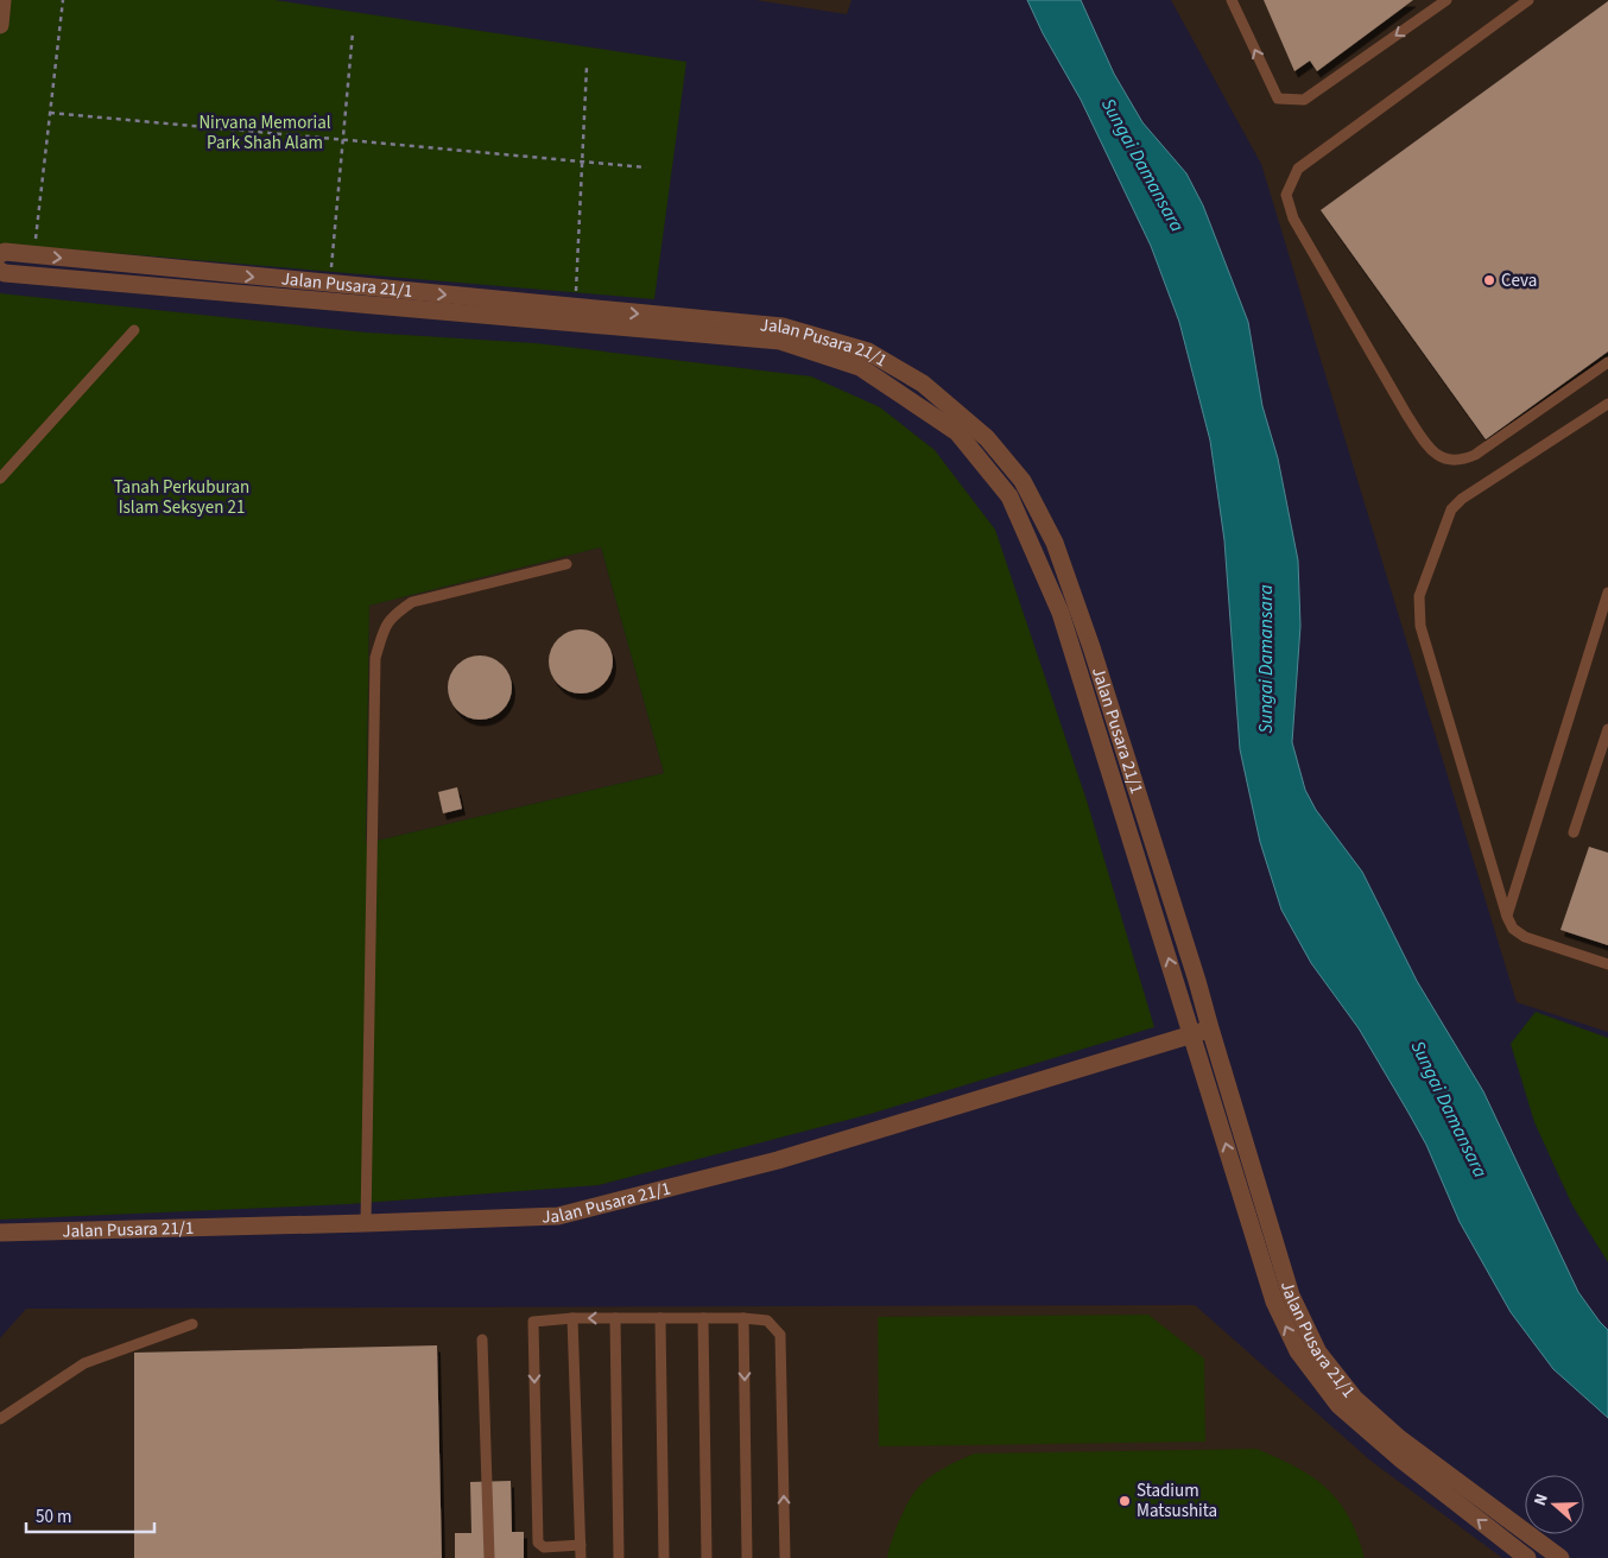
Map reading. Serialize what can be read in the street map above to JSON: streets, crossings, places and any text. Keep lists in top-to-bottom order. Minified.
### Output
{"streets":{"street":["Jalan Pusara 21/1"]},"water":["Sungai Damansara"],"parks":["Nirvana Memorial Park Shah Alam","Tanah Perkuburan Islam Seksyen 21"],"places":["Ceva","Stadium Matsushita"],"scale_bar":"50 m","north":"left"}
